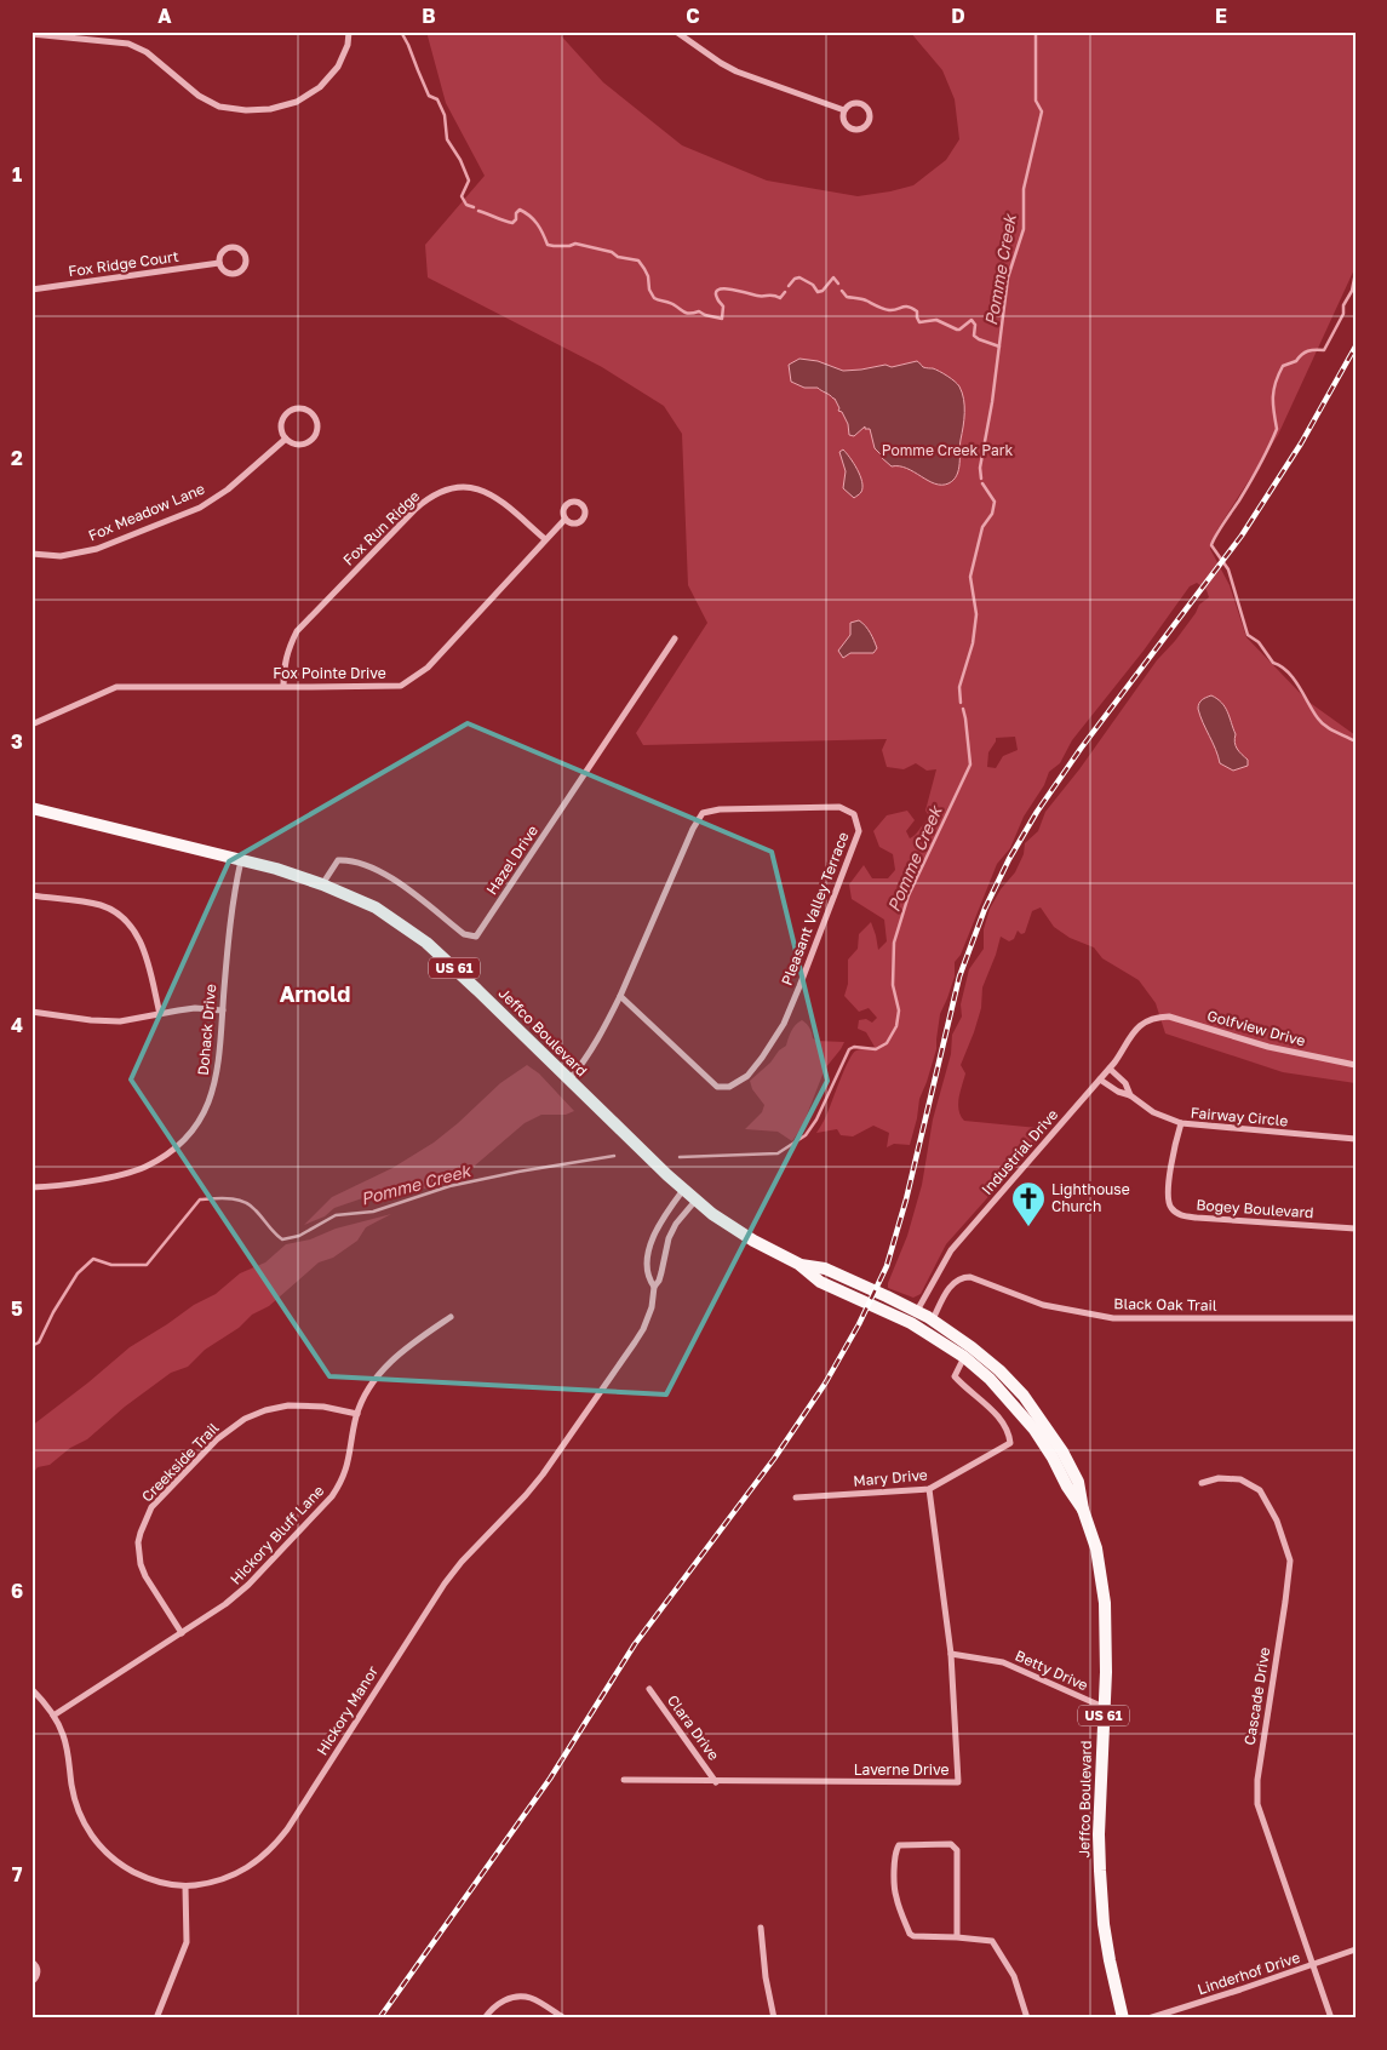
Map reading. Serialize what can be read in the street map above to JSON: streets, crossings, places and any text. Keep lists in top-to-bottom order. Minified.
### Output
{"streets":{"main road":["US 61","Jeffco Boulevard"],"street":["Fox Ridge Court","Fox Meadow Lane","Fox Run Ridge","Fox Pointe Drive","Hazel Drive","Pleasant Valley Terrace","Golfview Drive","Dohack Drive","Fairway Circle","Industrial Drive","Bogey Boulevard","Black Oak Trail","Creekside Trail","Mary Drive","Hickory Bluff Lane","Betty Drive","Cascade Drive","Hickory Manor","Clara Drive","Laverne Drive","Linderhof Drive"]},"crossings":[["Fox Run Ridge","Fox Pointe Drive"],["Hazel Drive","Jeffco Boulevard"],["Pleasant Valley Terrace","Jeffco Boulevard"],["Golfview Drive","Industrial Drive"],["Dohack Drive","Jeffco Boulevard"],["Jeffco Boulevard","Industrial Drive"],["Jeffco Boulevard","Black Oak Trail"],["Jeffco Boulevard","Mary Drive"],["Jeffco Boulevard","Betty Drive"],["Jeffco Boulevard","Hickory Manor"],["Fairway Circle","Industrial Drive"],["Fairway Circle","Bogey Boulevard"],["Creekside Trail","Hickory Bluff Lane"],["Mary Drive","Laverne Drive"],["Hickory Bluff Lane","Hickory Manor"],["Betty Drive","Laverne Drive"],["Cascade Drive","Linderhof Drive"],["Clara Drive","Laverne Drive"]],"districts":["Arnold"],"water":["Pomme Creek"],"parks":["Pomme Creek Park"],"places":{"church":["Lighthouse Church"]},"grid":{"columns":["A","B","C","D","E"],"rows":["1","2","3","4","5","6","7"]}}
